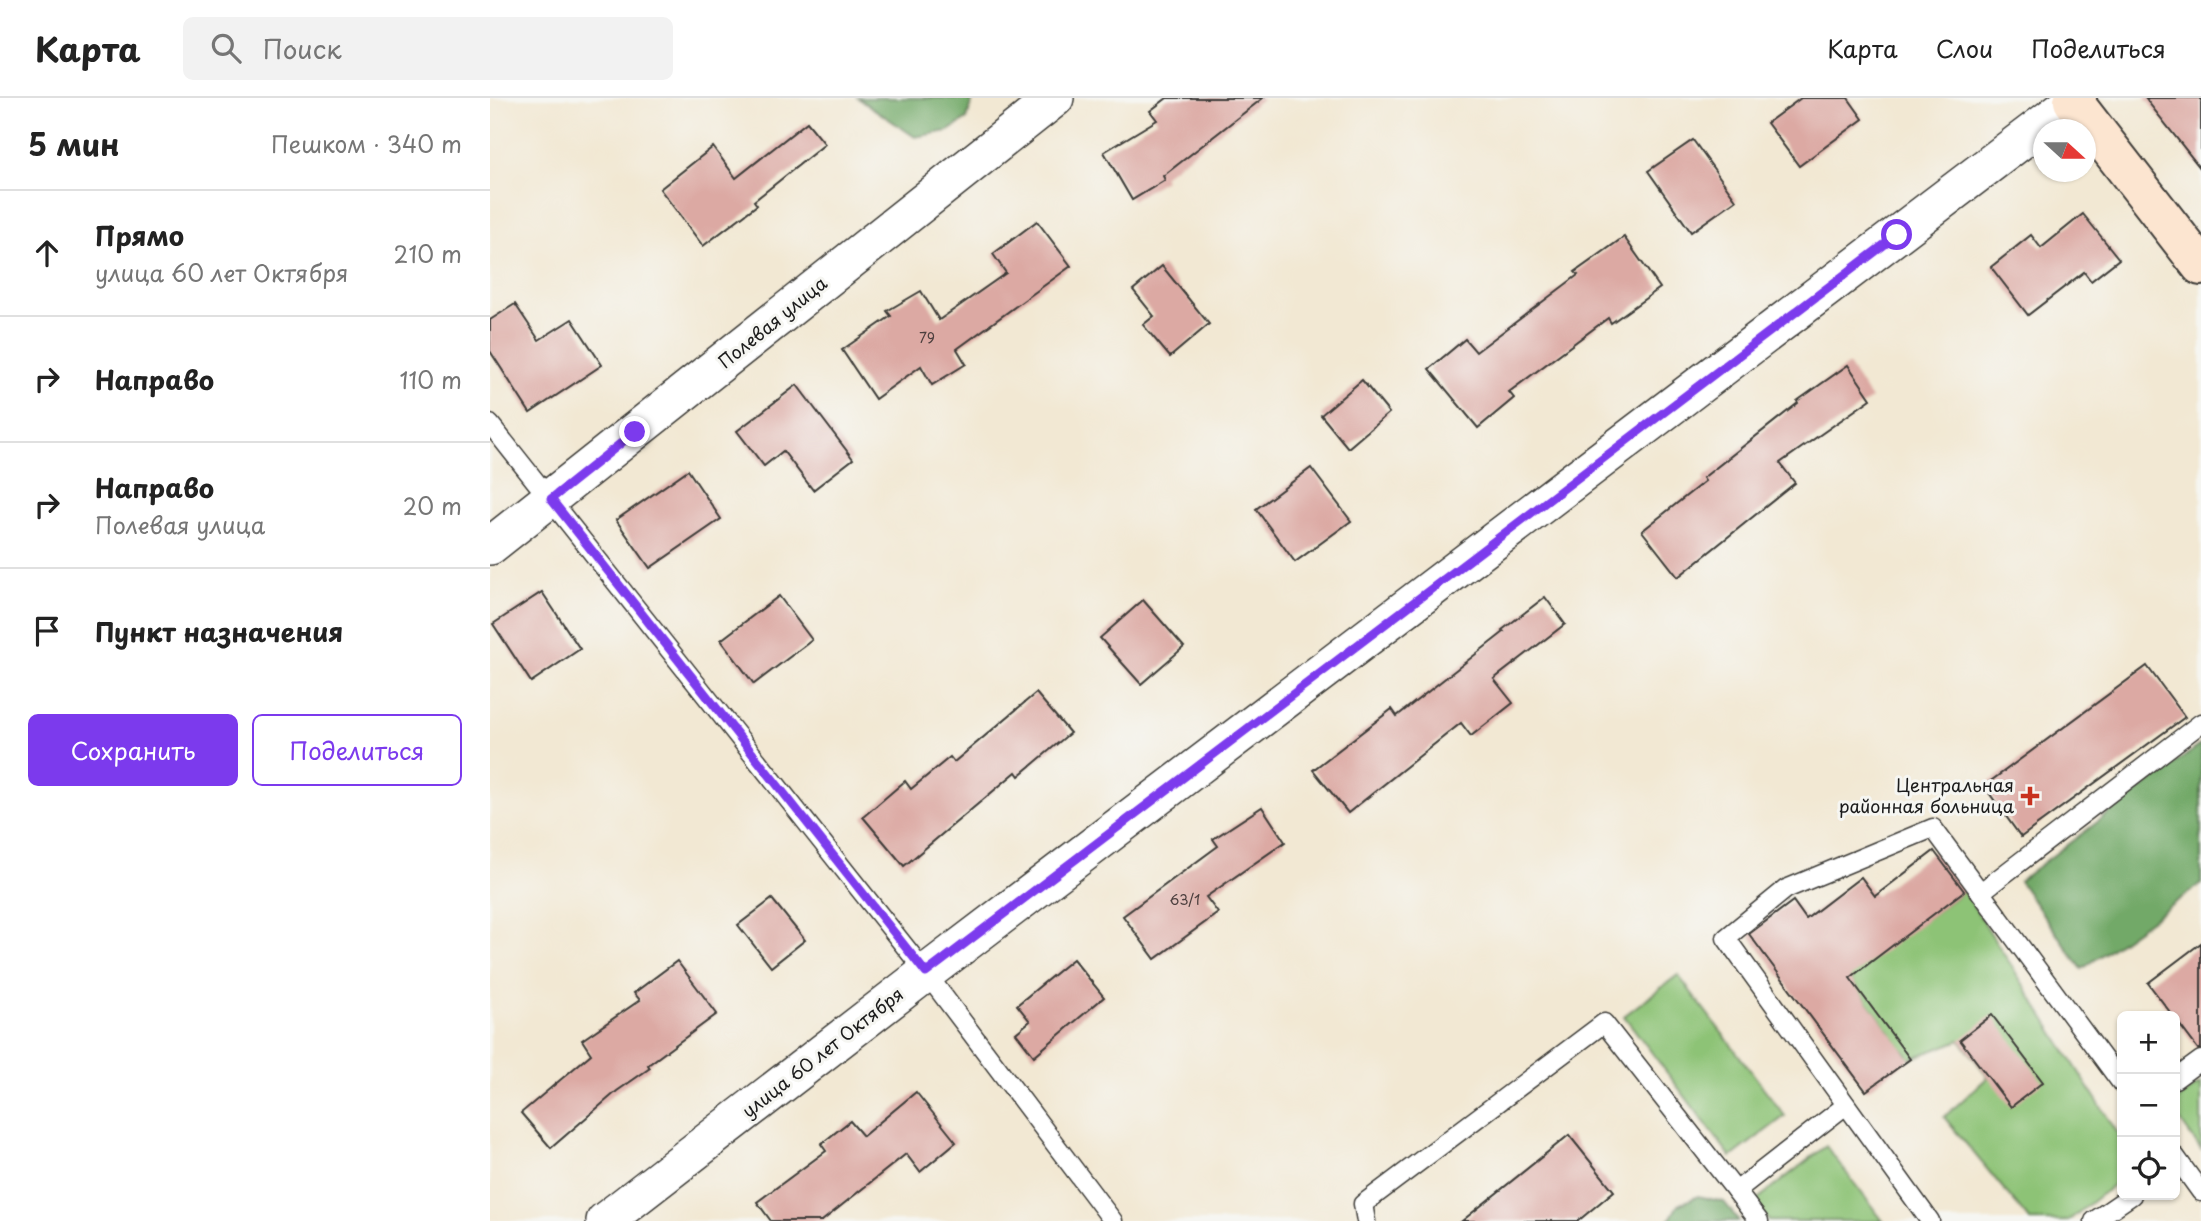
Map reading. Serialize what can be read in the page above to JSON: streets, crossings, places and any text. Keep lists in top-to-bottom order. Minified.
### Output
{"streets":{"street":["Полевая улица","улица 60 лет Октября"]},"places":{"health":["Центральная районная больница"]},"house_numbers":["79","63/1"],"north":"right","page":{"header":"Карта","search":"Поиск","nav":["Карта","Слои","Поделиться"],"heading":["5 мин","Пешком · 340 m"],"list":[["Прямо","улица 60 лет Октября","210 m"],["Направо","110 m"],["Направо","Полевая улица","20 m"],"Пункт назначения"],"buttons":["Сохранить","Поделиться"],"map_buttons":["+","−"]}}
